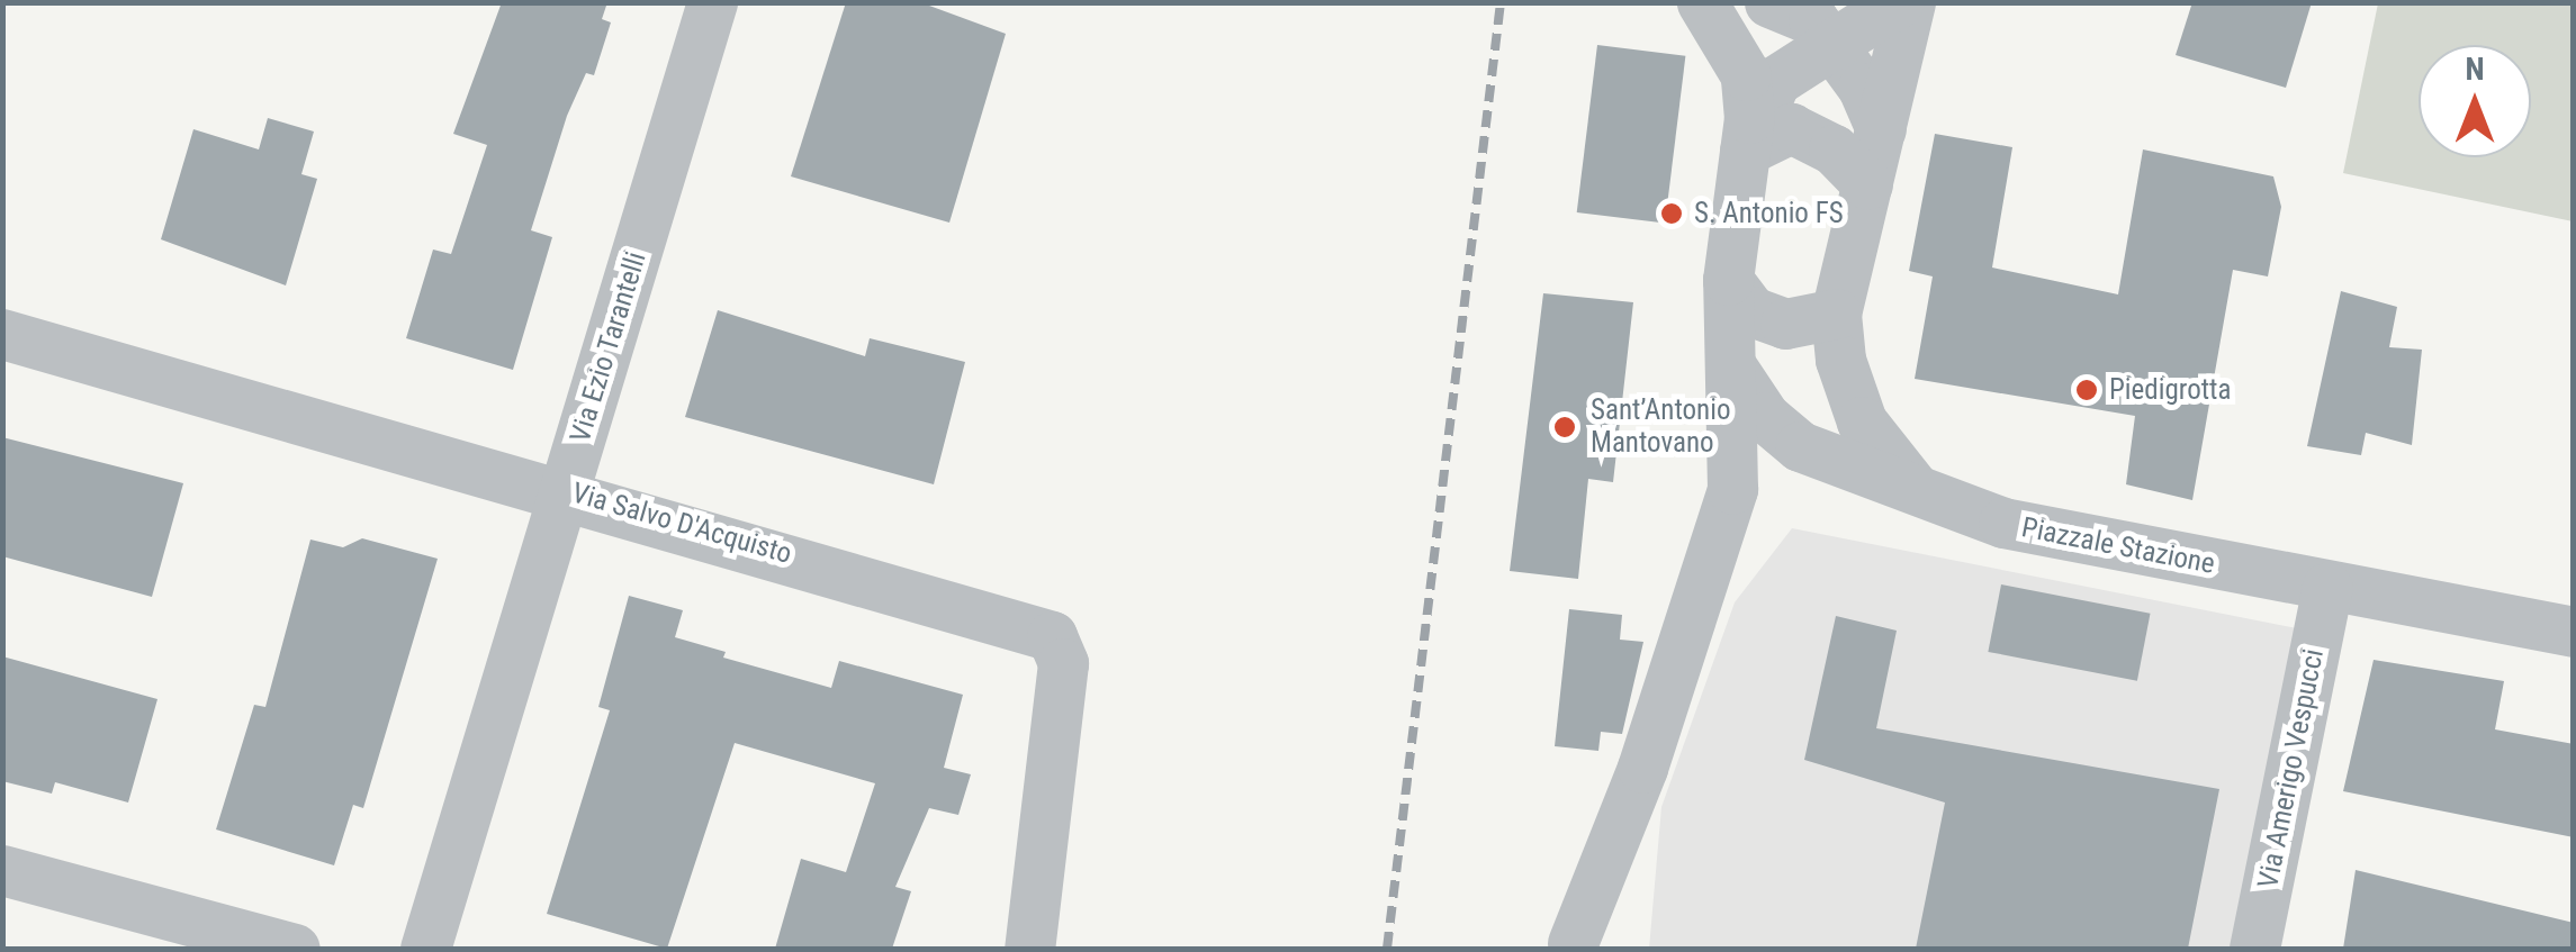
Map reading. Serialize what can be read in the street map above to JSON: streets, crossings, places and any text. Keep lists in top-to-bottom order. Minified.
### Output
{"streets":{"street":["Via Ezio Tarantelli","Via Salvo D'Acquisto","Piazzale Stazione","Via Amerigo Vespucci"]},"crossings":[["Via Ezio Tarantelli","Via Salvo D'Acquisto"],["Piazzale Stazione","Via Amerigo Vespucci"]],"places":["S. Antonio FS","Piedigrotta","Sant’Antonio Mantovano"],"north":"top"}
